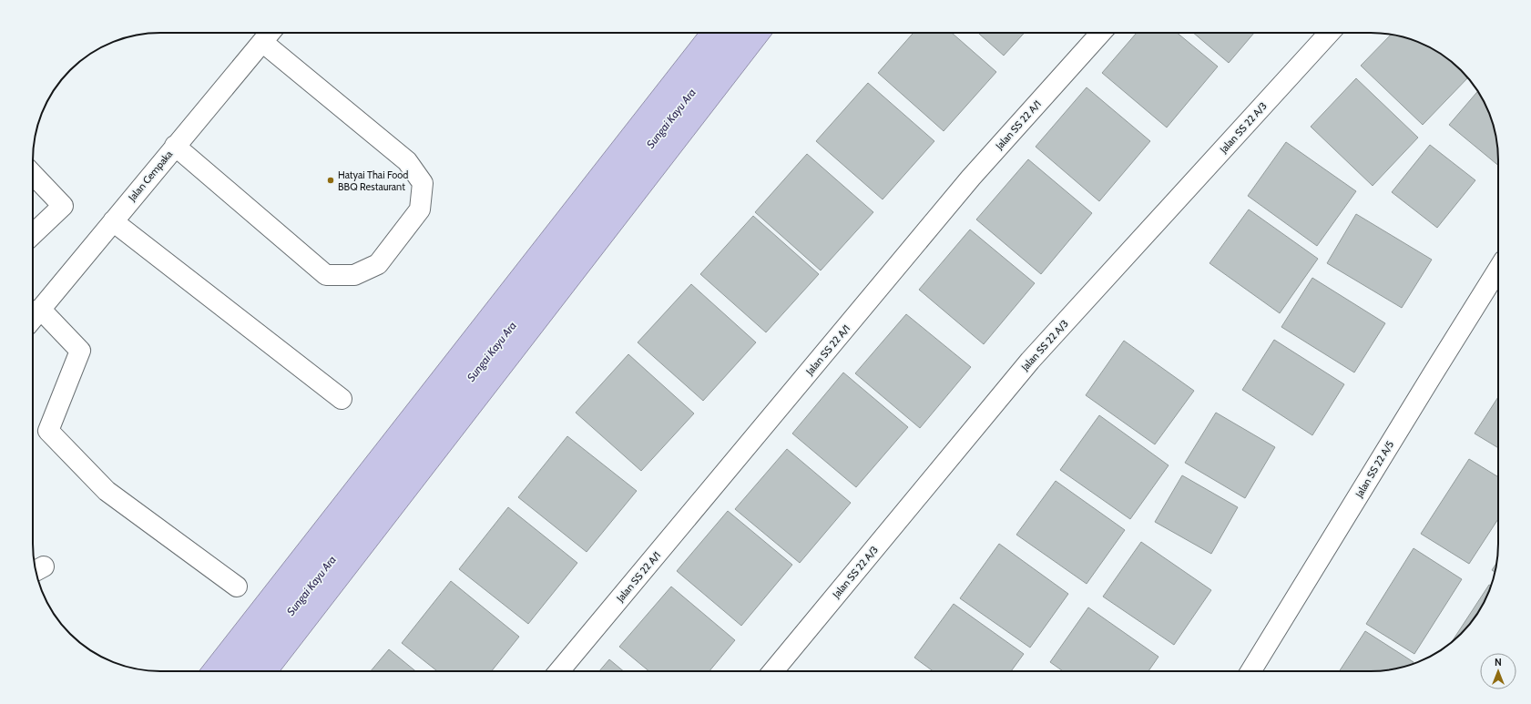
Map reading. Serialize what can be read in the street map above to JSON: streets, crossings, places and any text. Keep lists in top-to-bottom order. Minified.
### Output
{"streets":{"street":["Jalan SS 22 A/1","Jalan SS 22 A/3","Jalan Cempaka","Jalan SS 22 A/5"]},"water":["Sungai Kayu Ara"],"places":["Hatyai Thai Food BBQ Restaurant"],"north":"top"}
